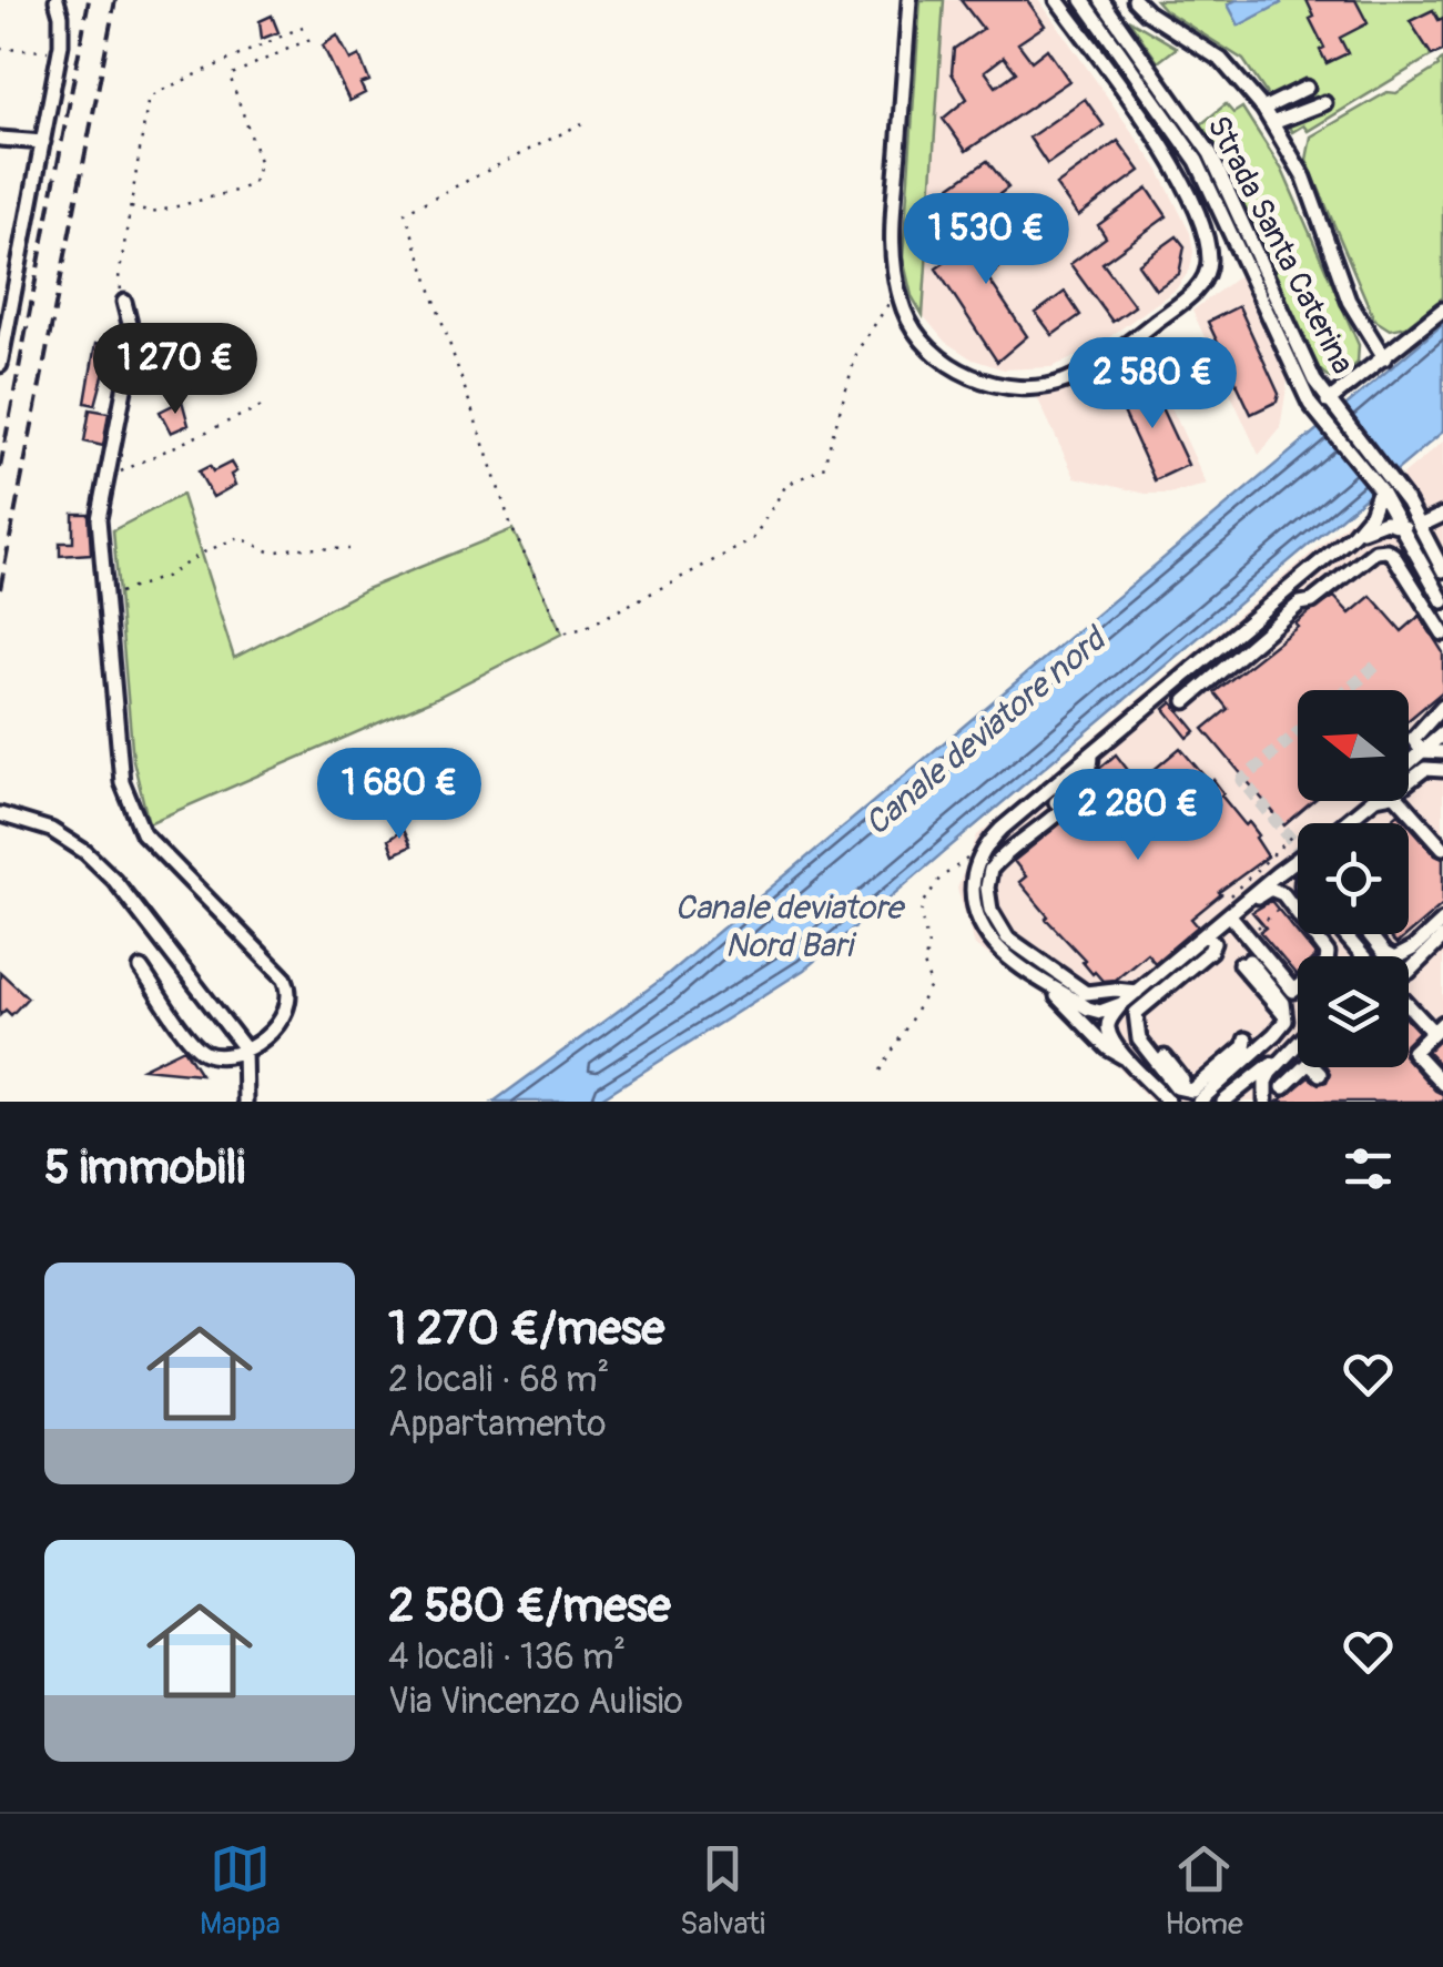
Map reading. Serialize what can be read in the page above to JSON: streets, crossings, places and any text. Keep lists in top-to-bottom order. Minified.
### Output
{"streets":{"street":["Strada Santa Caterina"]},"water":["Canale deviatore nord","Canale deviatore Nord Bari"],"north":"left","page":{"price":["1 530 €","1 270 €","2 580 €","1 680 €","2 280 €"],"heading":"5 immobili","list":[{"name":"1 270 €/mese","note":"2 locali · 68 m² · Appartamento"},{"name":"2 580 €/mese","note":"4 locali · 136 m² · Via Vincenzo Aulisio"}],"tabs":["Mappa","Salvati","Home"]}}
